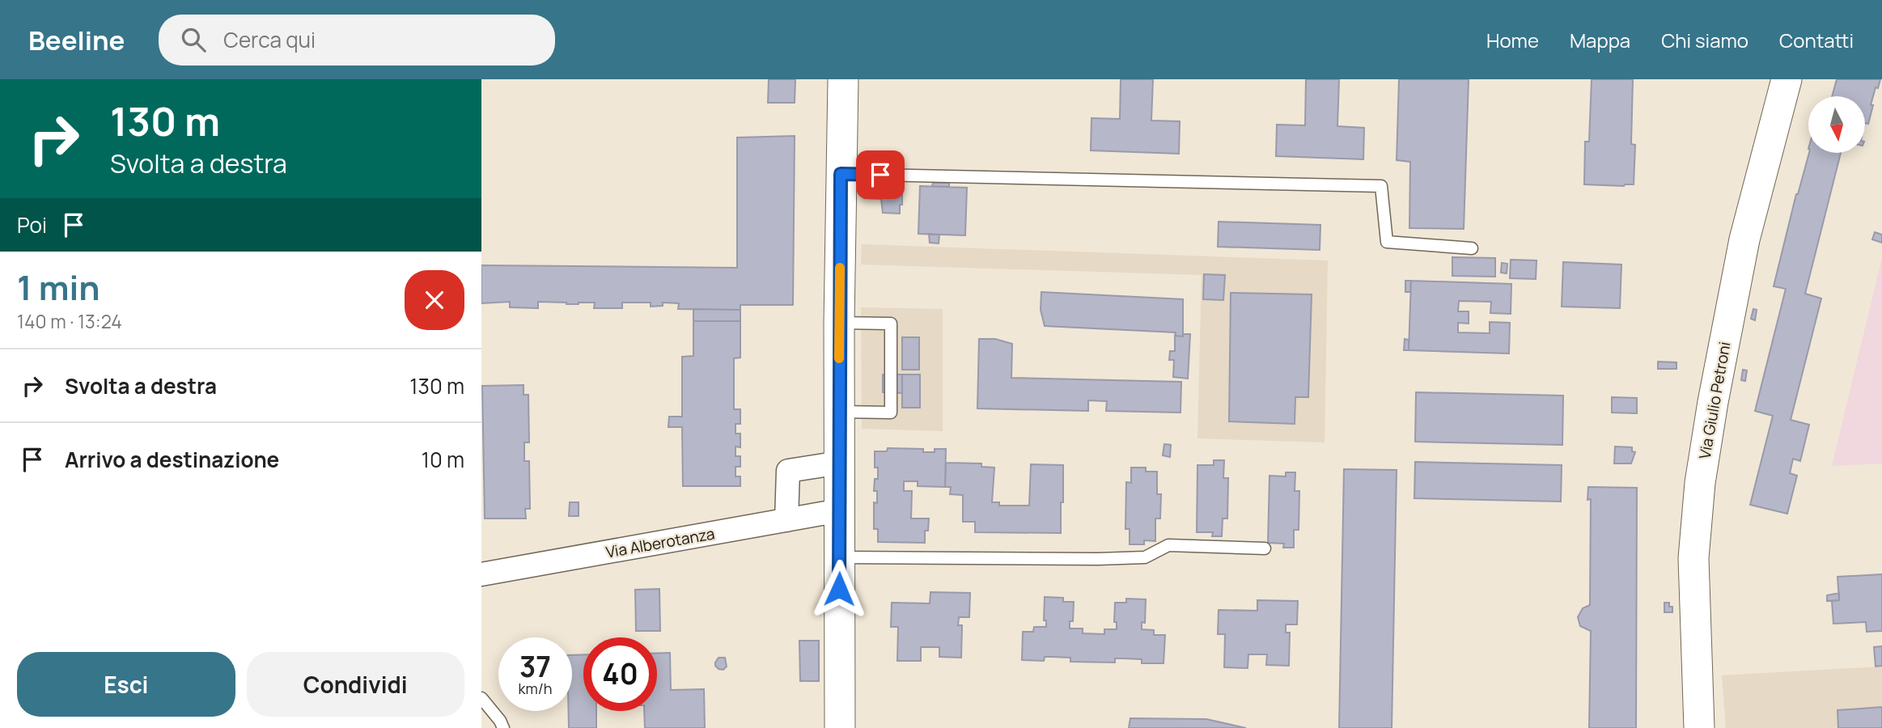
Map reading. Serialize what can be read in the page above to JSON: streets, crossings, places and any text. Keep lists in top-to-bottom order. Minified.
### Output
{"streets":{"street":["Via Giulio Petroni","Via Alberotanza"]},"north":"bottom","page":{"header":"Beeline","search":"Cerca qui","nav":["Home","Mappa","Chi siamo","Contatti"],"turn":["130 m","Svolta a destra"],"then":"Poi","heading":["1 min","140 m · 13:24"],"list":[{"name":"Svolta a destra","value":"130 m"},{"name":"Arrivo a destinazione","value":"10 m"}],"speed":"37 km/h","limit":"40","buttons":["Esci","Condividi"]}}
